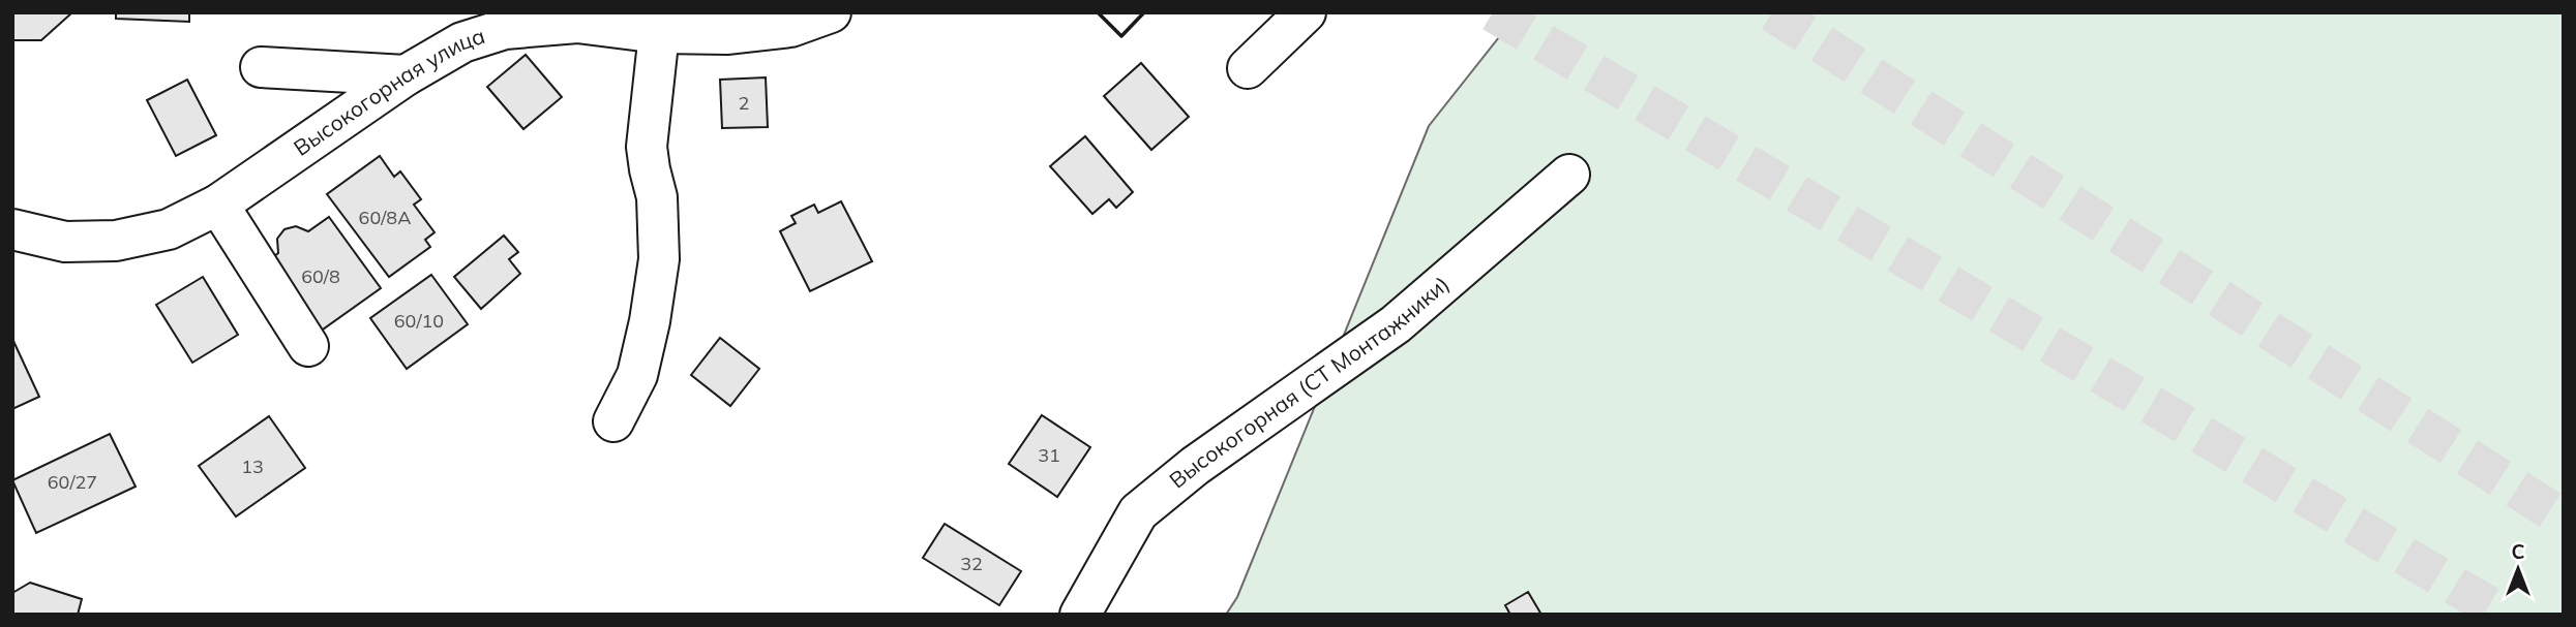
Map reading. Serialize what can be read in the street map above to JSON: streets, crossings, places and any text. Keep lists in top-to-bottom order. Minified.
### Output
{"streets":{"street":["Высокогорная улица","Высокогорная (СТ Монтажники)"]},"house_numbers":["2","60/8А","60/8","60/10","31","13","60/27","32"],"north":"top"}
